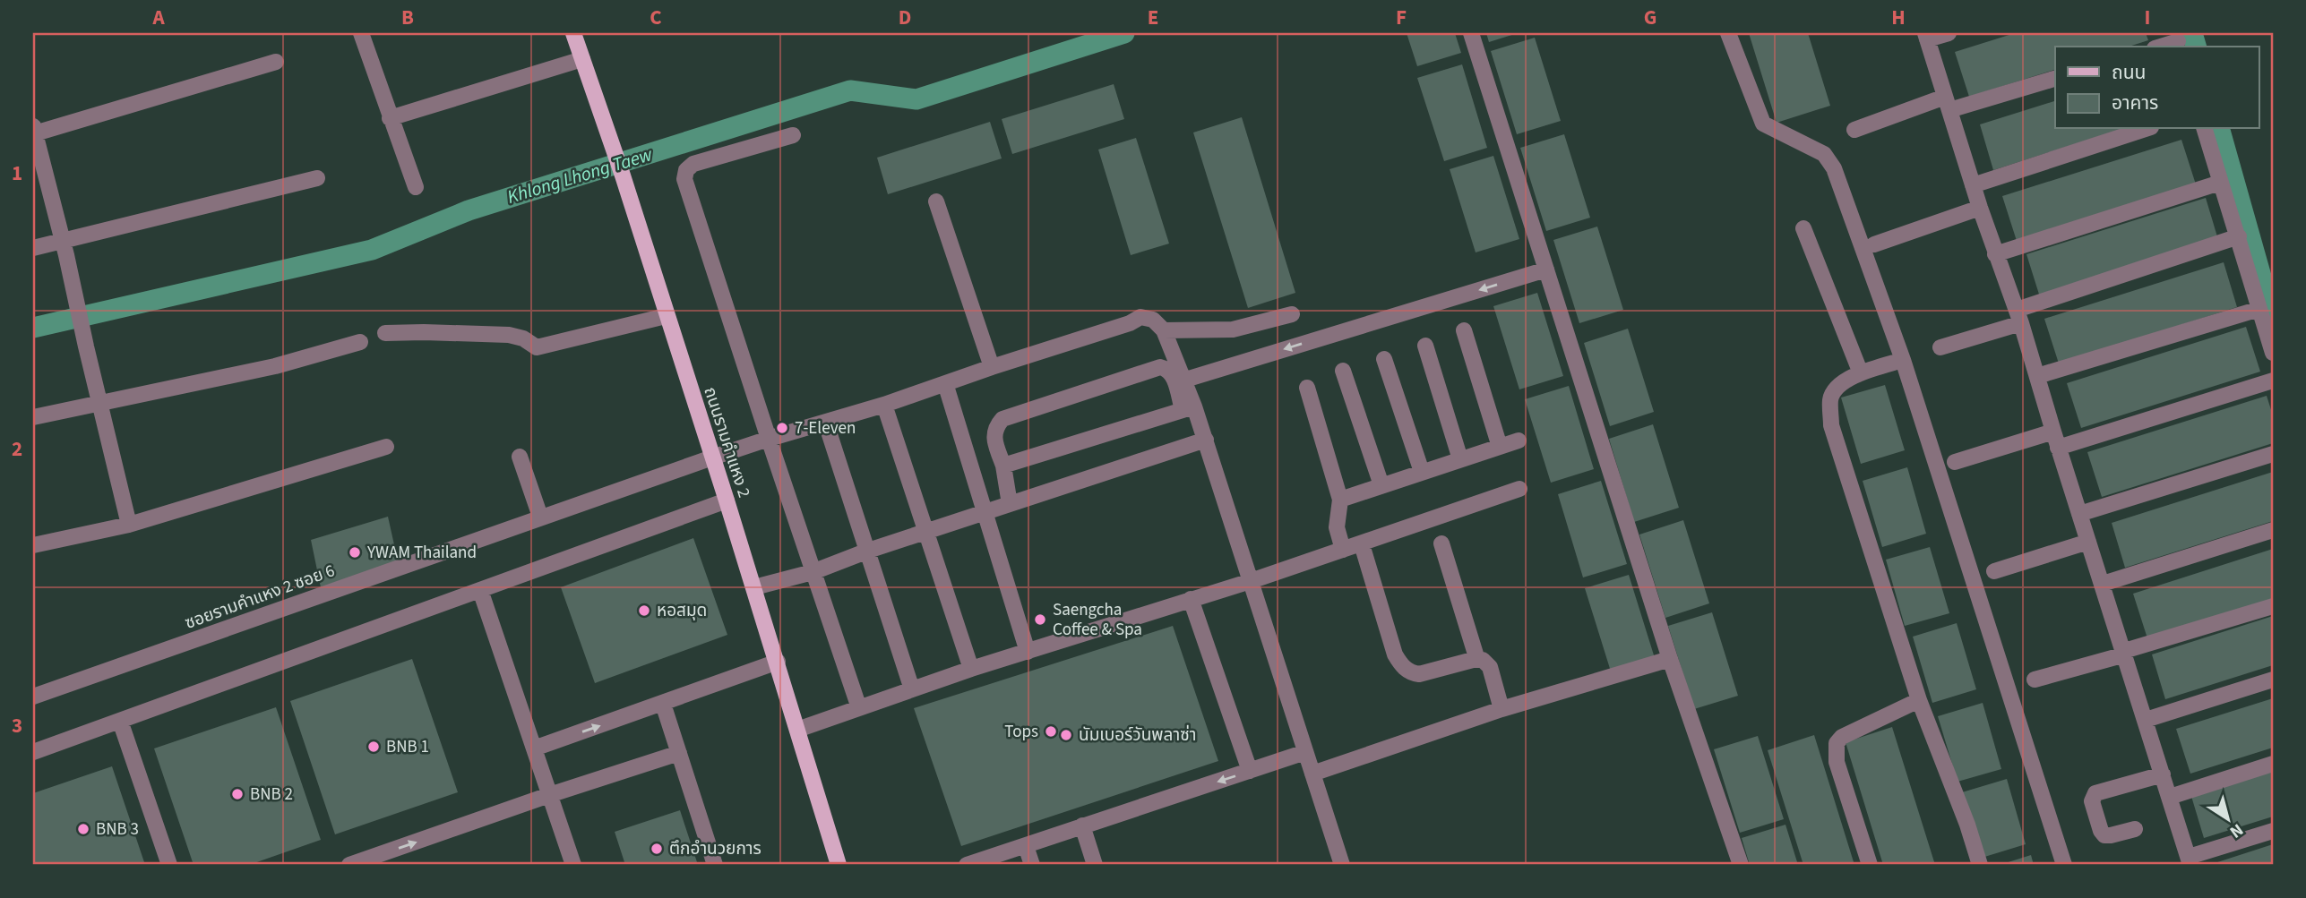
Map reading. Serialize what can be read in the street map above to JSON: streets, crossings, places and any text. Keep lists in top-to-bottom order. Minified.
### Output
{"streets":{"main road":["ถนนรามคำแหง 2"],"street":["ซอยรามคำแหง 2 ซอย 6"]},"crossings":[["ถนนรามคำแหง 2","ซอยรามคำแหง 2 ซอย 6"]],"water":["Khlong Lhong Taew"],"places":["7-Eleven","YWAM Thailand","หอสมุด","Saengcha Coffee & Spa","Tops","นัมเบอร์วันพลาซ่า","BNB 1","BNB 2","BNB 3","ตึกอำนวยการ"],"legend":["ถนน","อาคาร"],"north":"bottom right","grid":{"columns":["A","B","C","D","E","F","G","H","I"],"rows":["1","2","3"]}}
